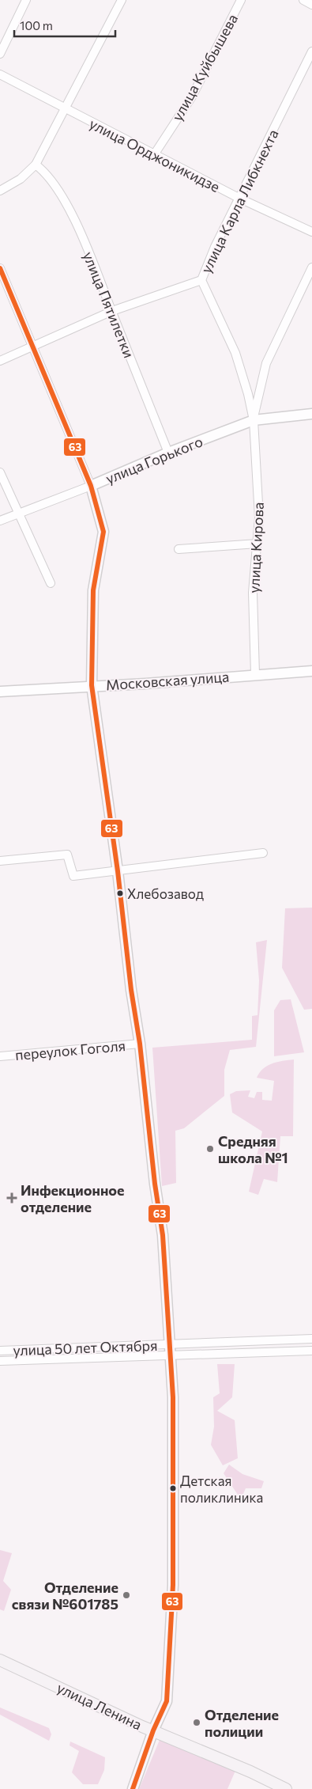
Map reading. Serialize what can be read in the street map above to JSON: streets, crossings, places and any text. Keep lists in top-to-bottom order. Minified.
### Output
{"streets":{"main road":["улица Ленина"],"street":["улица Куйбышева","улица Орджоникидзе","улица Карла Либкнехта","улица Пятилетки","улица Горького","улица Кирова","Московская улица","переулок Гоголя","улица 50 лет Октября"]},"crossings":[["улица Куйбышева","улица Орджоникидзе"],["улица Орджоникидзе","улица Карла Либкнехта"],["улица Карла Либкнехта","улица Горького"],["улица Карла Либкнехта","улица Кирова"],["улица Пятилетки","улица Горького"],["улица Горького","улица Кирова"],["улица Кирова","Московская улица"]],"places":{"other":["Хлебозавод","Средняя школа №1","Детская поликлиника","Отделение связи №601785","Отделение полиции"],"health":["Инфекционное отделение"]},"lines":["transit line 63"],"scale_bar":"100 m"}
